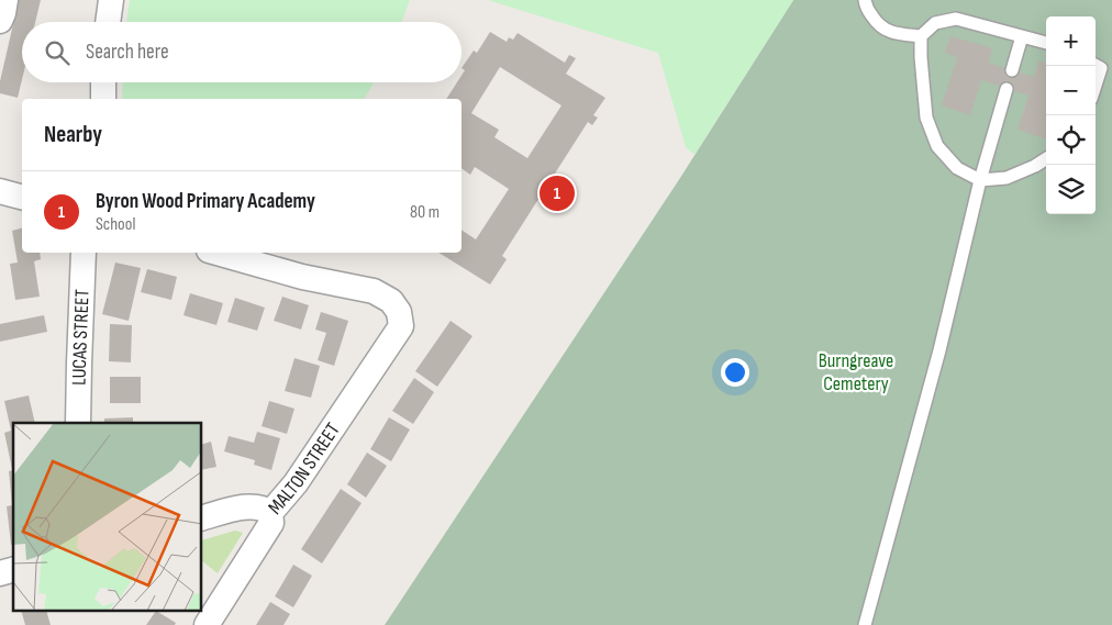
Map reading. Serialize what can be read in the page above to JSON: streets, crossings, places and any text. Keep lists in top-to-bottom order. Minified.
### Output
{"streets":{"street":["LUCAS STREET","MALTON STREET"]},"parks":["Burngreave Cemetery"],"page":{"map_buttons":["+","−"],"search":"Search here","heading":"Nearby","list":[{"mark":"1","name":"Byron Wood Primary Academy","note":"School","value":"80 m"}],"pins":"1"}}
